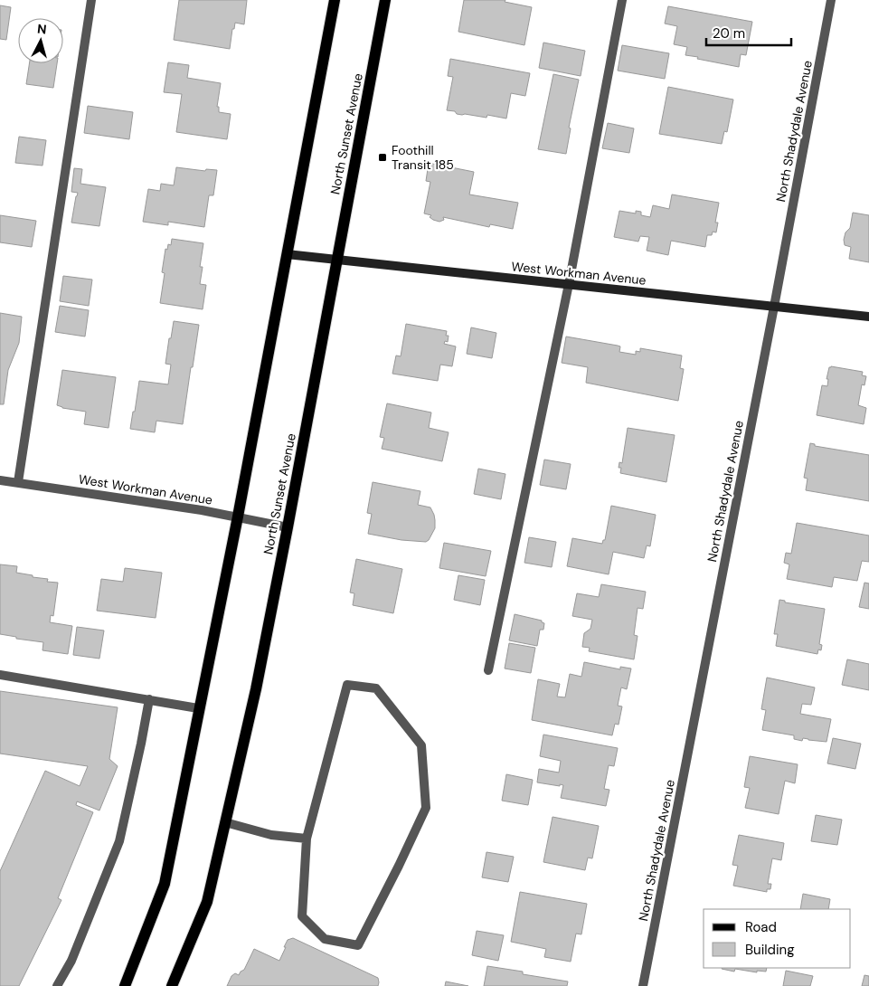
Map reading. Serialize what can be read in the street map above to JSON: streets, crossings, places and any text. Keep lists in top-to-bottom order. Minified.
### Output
{"streets":{"main road":["North Sunset Avenue"],"street":["North Shadydale Avenue","West Workman Avenue"]},"crossings":[["North Shadydale Avenue","West Workman Avenue"],["North Sunset Avenue","West Workman Avenue"]],"places":{"transit":["Foothill Transit 185"]},"legend":["Road","Building"],"scale_bar":"20 m","north":"top"}
